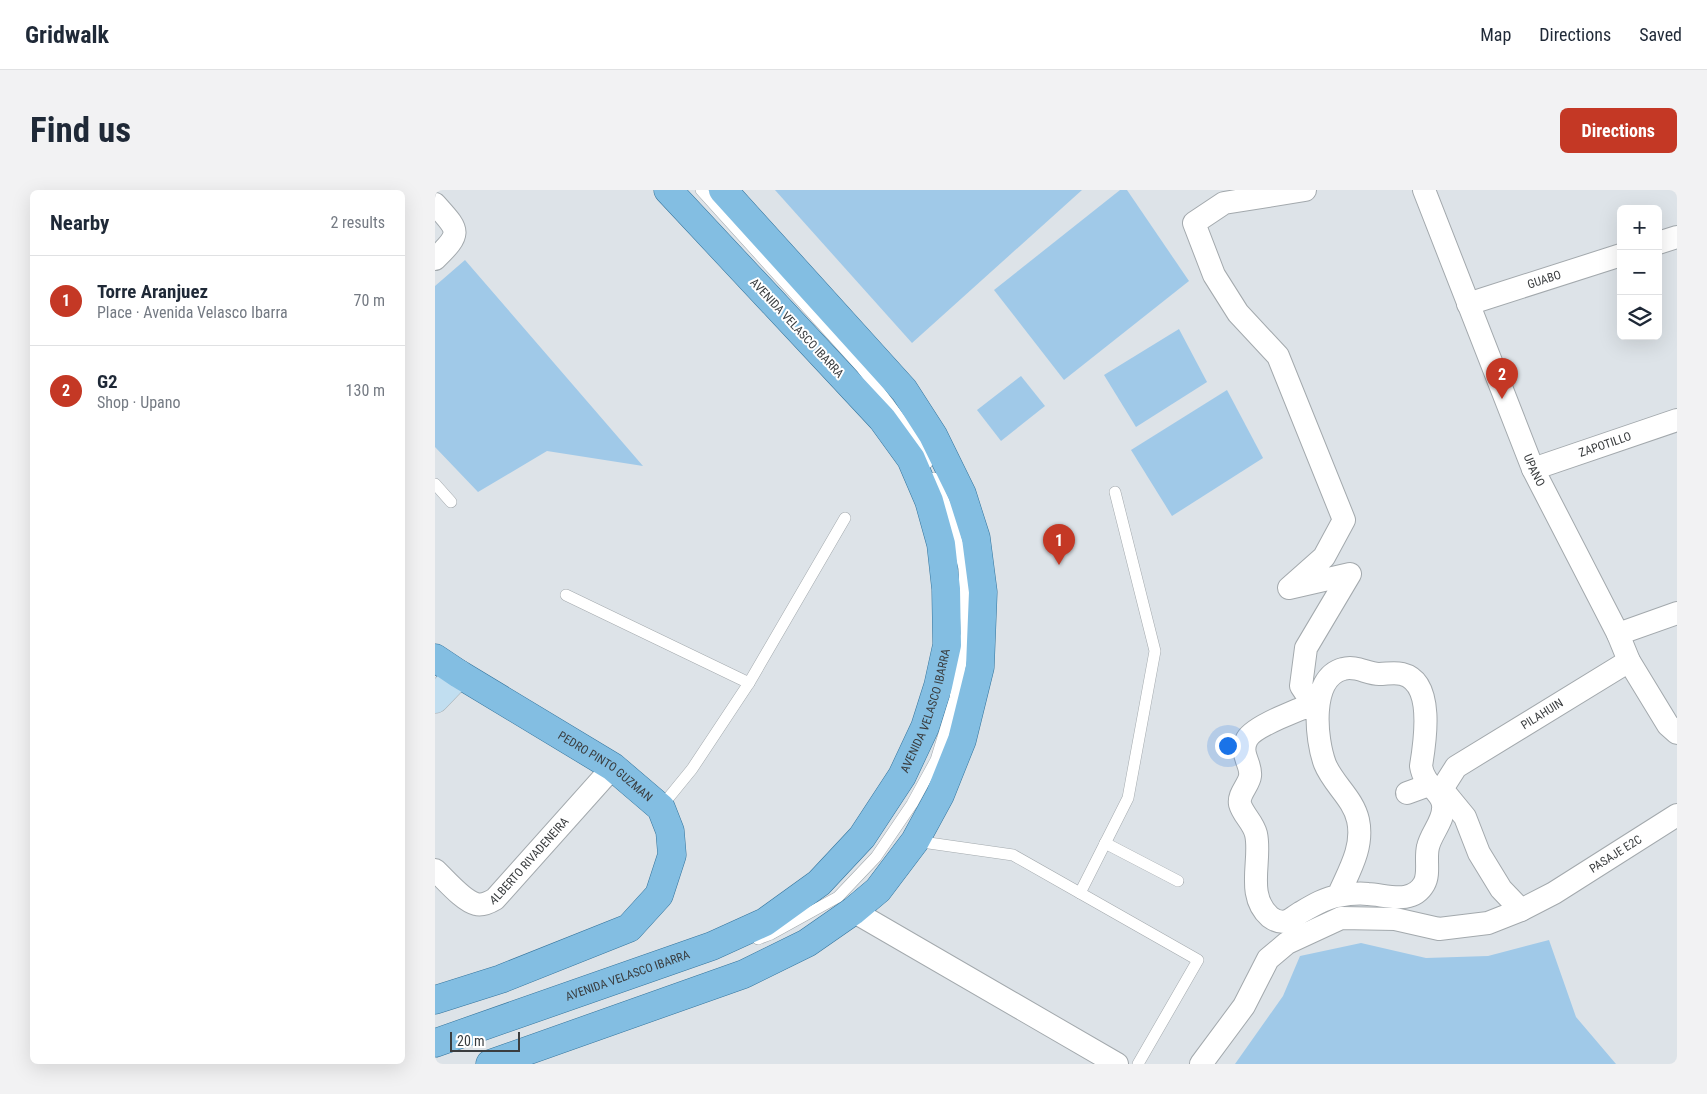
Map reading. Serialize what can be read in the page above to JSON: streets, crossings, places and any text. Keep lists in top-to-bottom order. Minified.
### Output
{"streets":{"main road":["AVENIDA VELASCO IBARRA","PEDRO PINTO GUZMAN"],"street":["GUABO","ZAPOTILLO","UPANO","PILAHUIN","PASAJE E2C","ALBERTO RIVADENEIRA"]},"crossings":[["GUABO","UPANO"],["ZAPOTILLO","UPANO"],["UPANO","PILAHUIN"],["PEDRO PINTO GUZMAN","ALBERTO RIVADENEIRA"]],"scale_bar":"20 m","page":{"header":"Gridwalk","nav":["Map","Directions","Saved"],"buttons":"Directions","title":"Find us","heading":["Nearby","2 results"],"map_buttons":["+","−"],"list":[{"mark":"1","name":"Torre Aranjuez","note":"Place · Avenida Velasco Ibarra","value":"70 m"},{"mark":"2","name":"G2","note":"Shop · Upano","value":"130 m"}],"pins":["2","1"],"scale":"20 m"}}
